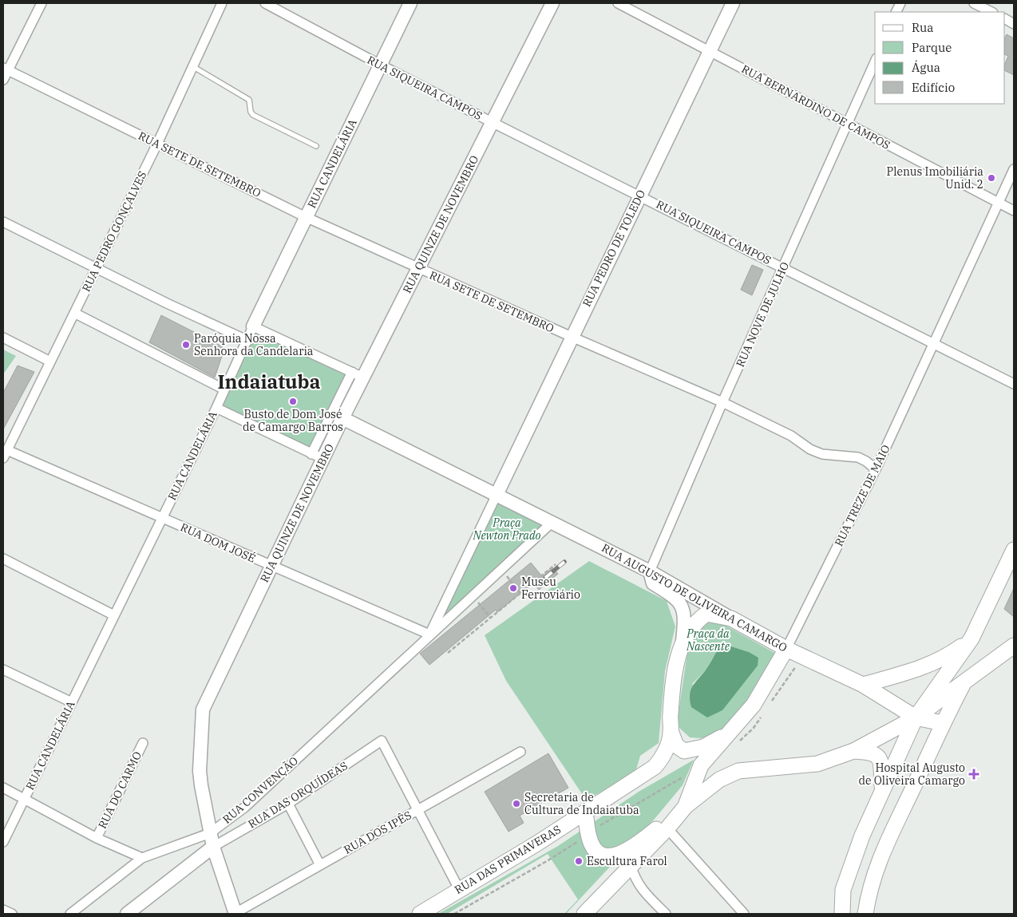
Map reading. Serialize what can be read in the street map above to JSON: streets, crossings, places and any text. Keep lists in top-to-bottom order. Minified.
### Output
{"streets":{"main road":["RUA TREZE DE MAIO","RUA AUGUSTO DE OLIVEIRA CAMARGO","RUA DAS PRIMAVERAS"],"street":["RUA SIQUEIRA CAMPOS","RUA BERNARDINO DE CAMPOS","RUA CANDELÁRIA","RUA SETE DE SETEMBRO","RUA QUINZE DE NOVEMBRO","RUA PEDRO GONÇALVES","RUA PEDRO DE TOLEDO","RUA NOVE DE JULHO","RUA DOM JOSÉ","RUA DO CARMO","RUA CONVENÇÃO","RUA DAS ORQUÍDEAS","RUA DOS IPÊS"]},"crossings":[["RUA SIQUEIRA CAMPOS","RUA CANDELÁRIA"],["RUA SIQUEIRA CAMPOS","RUA QUINZE DE NOVEMBRO"],["RUA SIQUEIRA CAMPOS","RUA PEDRO DE TOLEDO"],["RUA SIQUEIRA CAMPOS","RUA NOVE DE JULHO"],["RUA SIQUEIRA CAMPOS","RUA TREZE DE MAIO"],["RUA BERNARDINO DE CAMPOS","RUA PEDRO DE TOLEDO"],["RUA BERNARDINO DE CAMPOS","RUA NOVE DE JULHO"],["RUA BERNARDINO DE CAMPOS","RUA TREZE DE MAIO"],["RUA CANDELÁRIA","RUA SETE DE SETEMBRO"],["RUA CANDELÁRIA","RUA DOM JOSÉ"],["RUA SETE DE SETEMBRO","RUA QUINZE DE NOVEMBRO"],["RUA SETE DE SETEMBRO","RUA PEDRO GONÇALVES"],["RUA SETE DE SETEMBRO","RUA PEDRO DE TOLEDO"],["RUA SETE DE SETEMBRO","RUA NOVE DE JULHO"],["RUA SETE DE SETEMBRO","RUA TREZE DE MAIO"],["RUA QUINZE DE NOVEMBRO","RUA DOM JOSÉ"],["RUA QUINZE DE NOVEMBRO","RUA AUGUSTO DE OLIVEIRA CAMARGO"],["RUA QUINZE DE NOVEMBRO","RUA CONVENÇÃO"],["RUA QUINZE DE NOVEMBRO","RUA DAS ORQUÍDEAS"],["RUA QUINZE DE NOVEMBRO","RUA DOS IPÊS"],["RUA PEDRO GONÇALVES","RUA DOM JOSÉ"],["RUA PEDRO DE TOLEDO","RUA AUGUSTO DE OLIVEIRA CAMARGO"],["RUA NOVE DE JULHO","RUA AUGUSTO DE OLIVEIRA CAMARGO"],["RUA NOVE DE JULHO","RUA DAS PRIMAVERAS"],["RUA TREZE DE MAIO","RUA AUGUSTO DE OLIVEIRA CAMARGO"],["RUA DOM JOSÉ","RUA CONVENÇÃO"],["RUA AUGUSTO DE OLIVEIRA CAMARGO","RUA DAS PRIMAVERAS"],["RUA DAS ORQUÍDEAS","RUA DOS IPÊS"]],"districts":["Indaiatuba"],"parks":["Praça Newton Prado","Praça da Nascente"],"places":{"other":["Plenus Imobiliária Unid. 2","Paróquia Nossa Senhora da Candelaria","Busto de Dom José de Camargo Barros","Museu Ferroviário","Secretaria de Cultura de Indaiatuba","Escultura Farol"],"health":["Hospital Augusto de Oliveira Camargo"]},"legend":["Rua","Parque","Água","Edifício"]}
